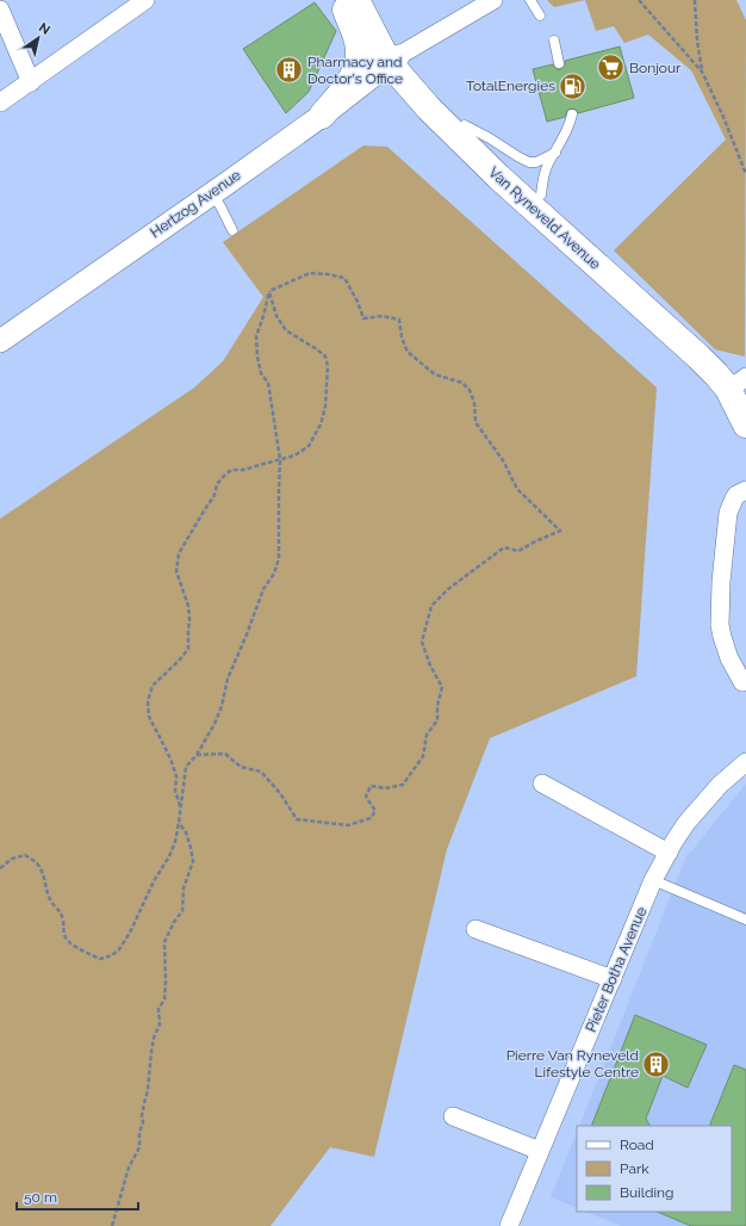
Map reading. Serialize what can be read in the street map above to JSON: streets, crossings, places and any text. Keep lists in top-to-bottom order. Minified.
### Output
{"streets":{"main road":["Van Ryneveld Avenue"],"street":["Hertzog Avenue","Pieter Botha Avenue"]},"crossings":[["Hertzog Avenue","Van Ryneveld Avenue"]],"places":{"supermarket":["Bonjour"],"building":["Pharmacy and Doctor's Office","Pierre Van Ryneveld Lifestyle Centre"],"fuel station":["TotalEnergies"]},"legend":["Road","Park","Building"],"scale_bar":"50 m","north":"top right"}
